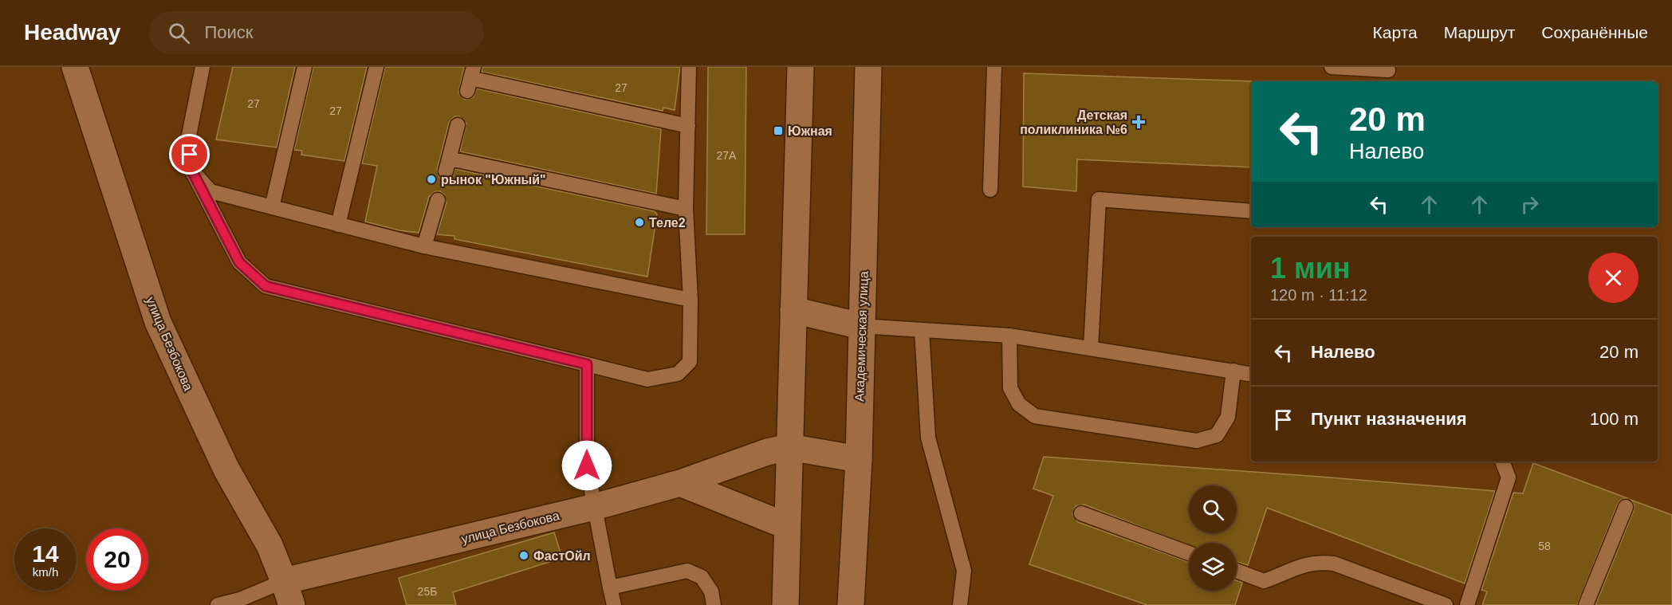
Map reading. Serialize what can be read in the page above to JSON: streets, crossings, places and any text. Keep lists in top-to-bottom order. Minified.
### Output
{"streets":{"street":["Академическая улица","улица Безбокова"]},"places":{"health":["Детская поликлиника №6"],"transit":["Южная"],"other":["рынок \"Южный\"","Теле2","ФастОйл"]},"house_numbers":["27","27","27","27А","58","25Б"],"page":{"header":"Headway","search":"Поиск","nav":["Карта","Маршрут","Сохранённые"],"turn":["20 m","Налево"],"heading":["1 мин","120 m · 11:12"],"list":[{"name":"Налево","value":"20 m"},{"name":"Пункт назначения","value":"100 m"}],"speed":"14 km/h","limit":"20"}}
